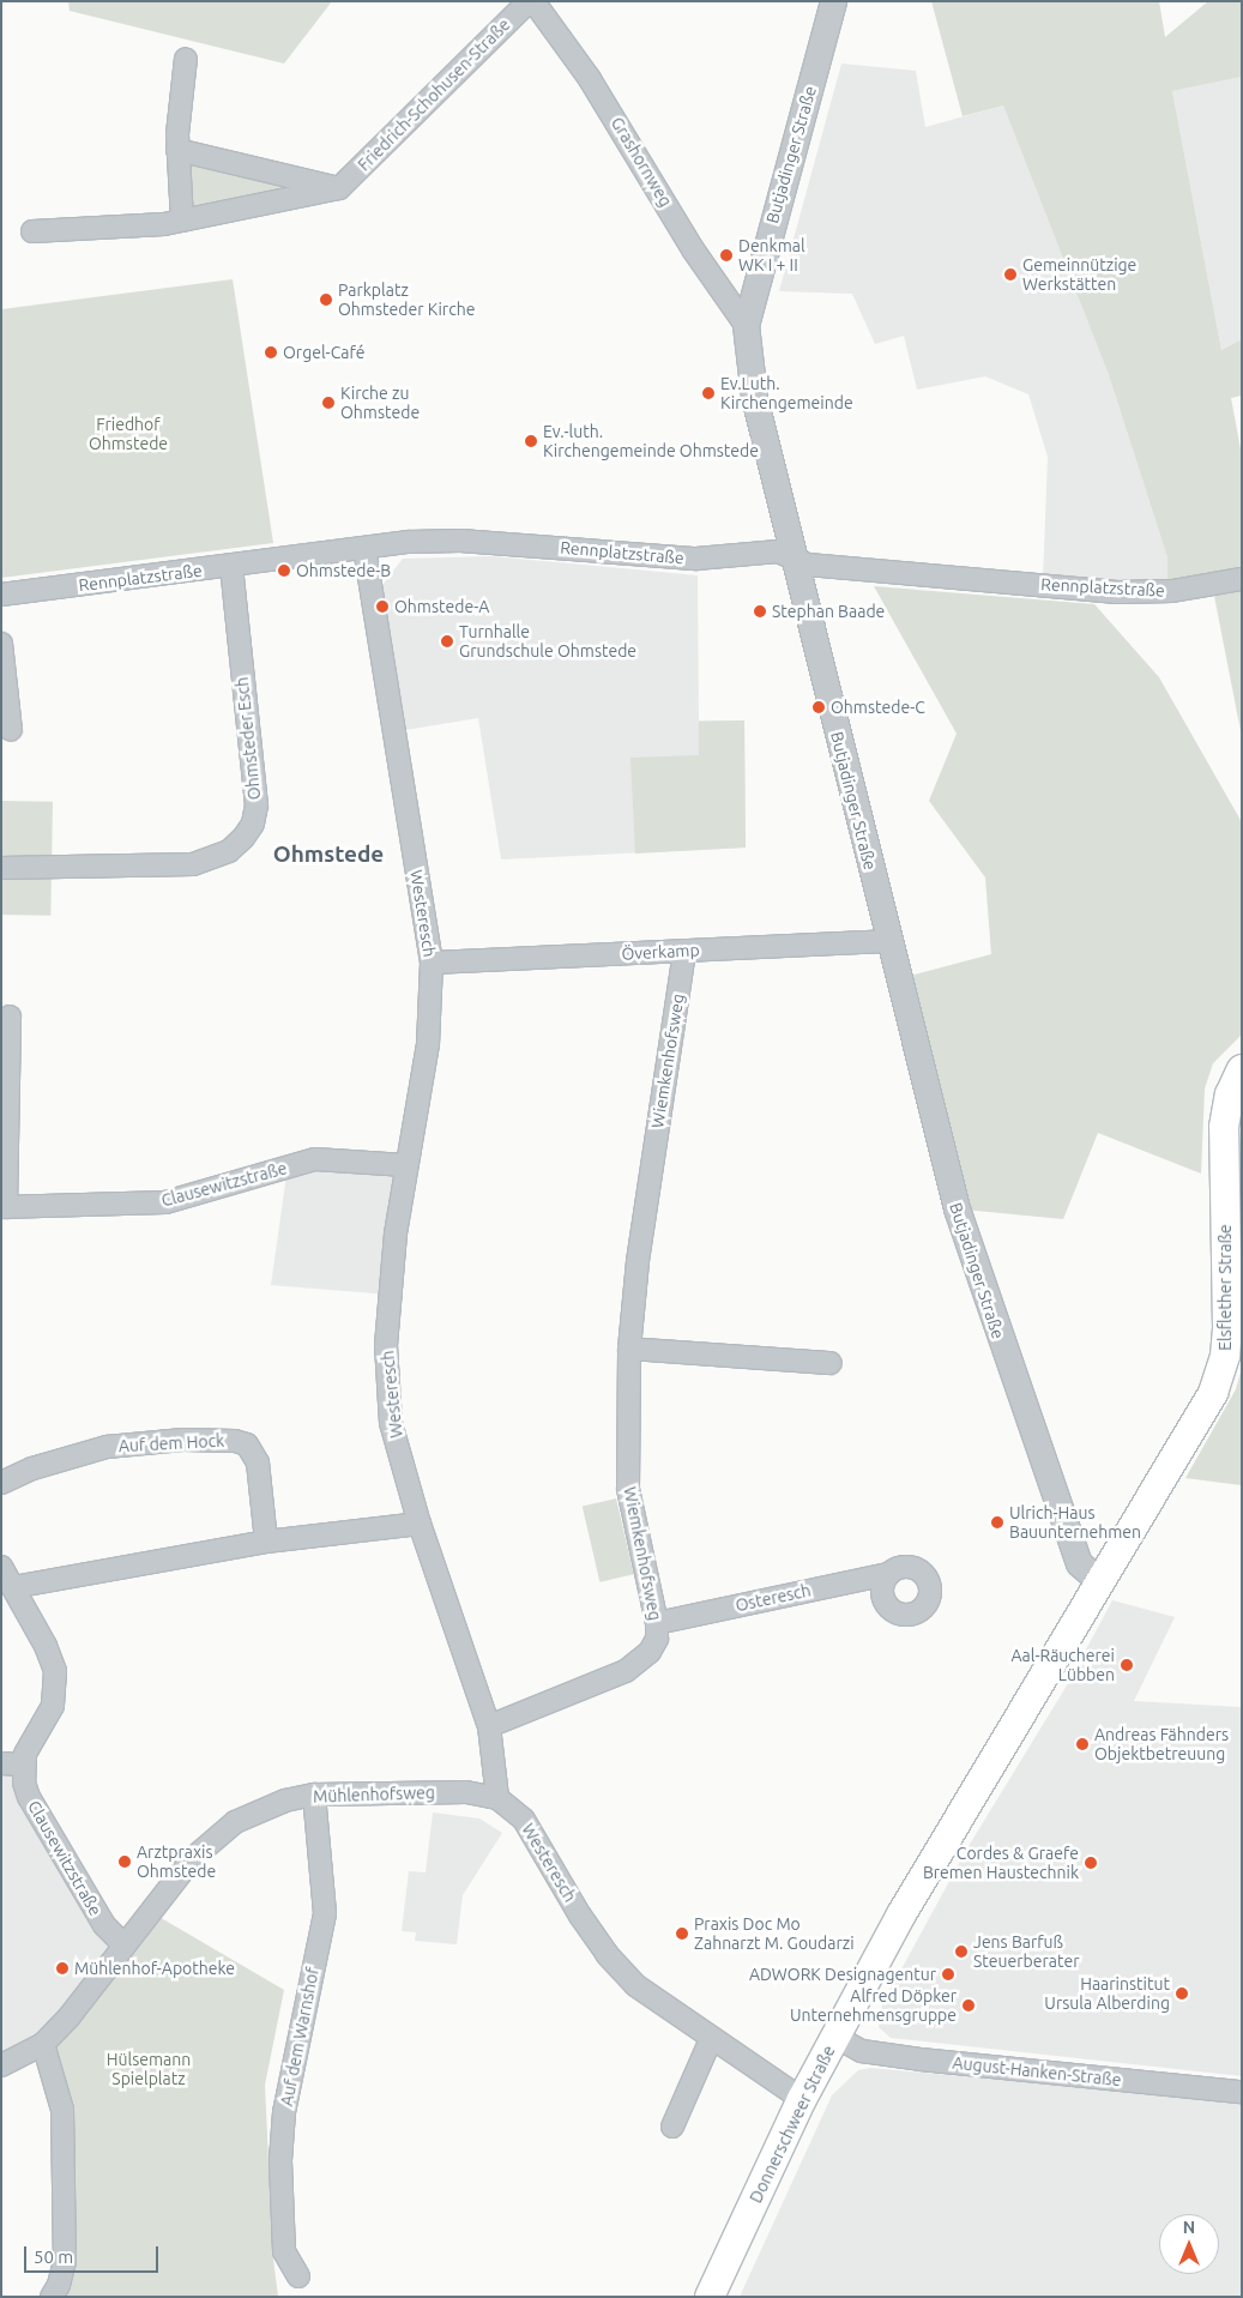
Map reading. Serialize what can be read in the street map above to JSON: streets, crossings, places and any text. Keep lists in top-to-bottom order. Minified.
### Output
{"streets":{"main road":["Elsflether Straße","Donnerschweer Straße"],"street":["Friedrich-Schohusen-Straße","Butjadinger Straße","Grashornweg","Rennplatzstraße","Ohmsteder Esch","Westeresch","Överkamp","Wiemkenhofsweg","Clausewitzstraße","Auf dem Hock","Osteresch","Mühlenhofsweg","Auf dem Warnshof","August-Hanken-Straße"]},"crossings":[["Friedrich-Schohusen-Straße","Grashornweg"],["Butjadinger Straße","Grashornweg"],["Butjadinger Straße","Rennplatzstraße"],["Butjadinger Straße","Överkamp"],["Butjadinger Straße","Elsflether Straße"],["Butjadinger Straße","Donnerschweer Straße"],["Rennplatzstraße","Ohmsteder Esch"],["Rennplatzstraße","Westeresch"],["Westeresch","Överkamp"],["Westeresch","Wiemkenhofsweg"],["Westeresch","Clausewitzstraße"],["Westeresch","Mühlenhofsweg"],["Westeresch","Donnerschweer Straße"],["Överkamp","Wiemkenhofsweg"],["Wiemkenhofsweg","Osteresch"],["Clausewitzstraße","Mühlenhofsweg"],["Elsflether Straße","Donnerschweer Straße"],["Mühlenhofsweg","Auf dem Warnshof"],["August-Hanken-Straße","Donnerschweer Straße"]],"districts":["Ohmstede"],"parks":["Friedhof Ohmstede","Hülsemann Spielplatz"],"places":["Denkmal WK I + II","Gemeinnützige Werkstätten","Parkplatz Ohmsteder Kirche","Orgel-Café","Ev.Luth. Kirchengemeinde","Kirche zu Ohmstede","Ev.-luth. Kirchengemeinde Ohmstede","Ohmstede-B","Ohmstede-A","Stephan Baade","Turnhalle Grundschule Ohmstede","Ohmstede-C","Ulrich-Haus Bauunternehmen","Aal-Räucherei Lübben","Andreas Fähnders Objektbetreuung","Arztpraxis Ohmstede","Cordes & Graefe Bremen Haustechnik","Praxis Doc Mo Zahnarzt M. Goudarzi","Jens Barfuß Steuerberater","Mühlenhof-Apotheke","ADWORK Designagentur","Haarinstitut Ursula Alberding","Alfred Döpker Unternehmensgruppe"],"scale_bar":"50 m","north":"top"}
